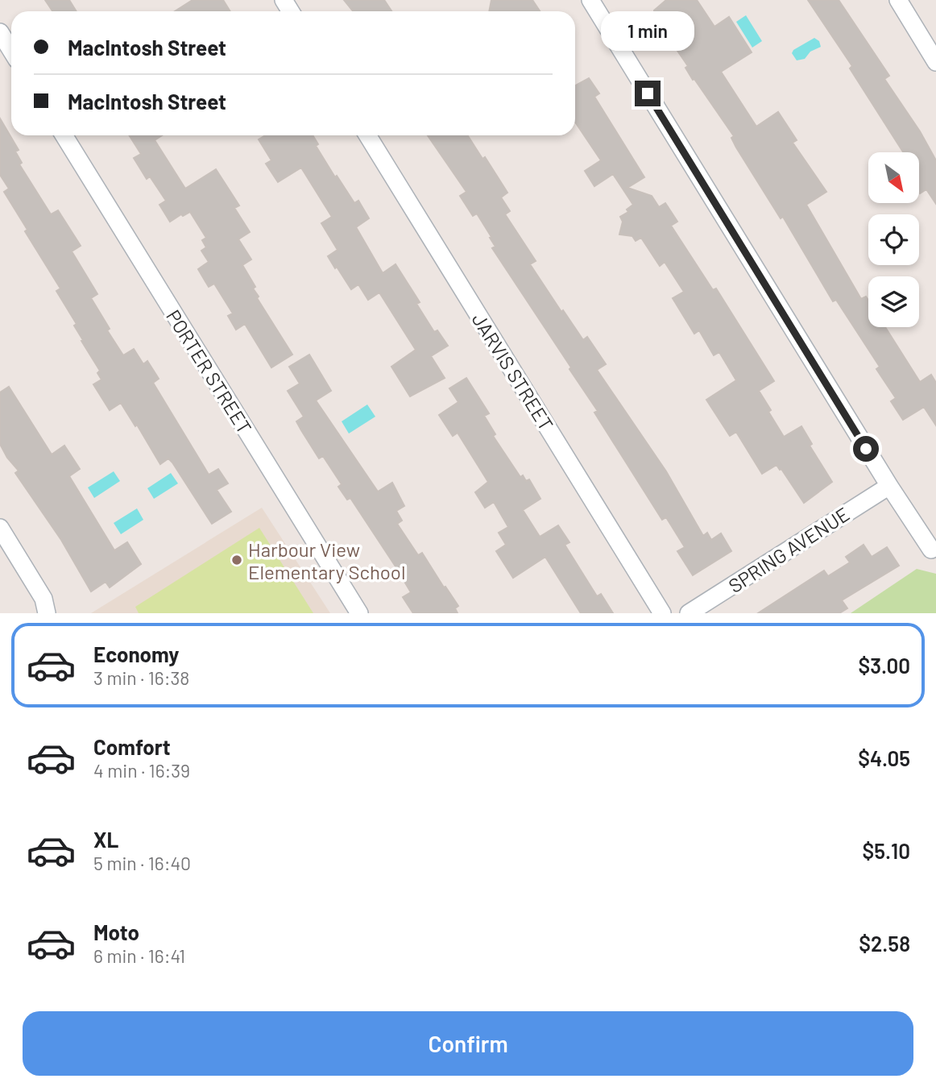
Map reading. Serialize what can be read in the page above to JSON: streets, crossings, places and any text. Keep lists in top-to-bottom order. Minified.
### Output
{"streets":{"street":["PORTER STREET","JARVIS STREET","SPRING AVENUE"]},"places":["Harbour View Elementary School"],"north":"bottom right","page":{"bubble":"1 min","banner":["MacIntosh Street","MacIntosh Street"],"list":[{"name":"Economy","note":"3 min · 16:38","value":"$3.00"},{"name":"Comfort","note":"4 min · 16:39","value":"$4.05"},{"name":"XL","note":"5 min · 16:40","value":"$5.10"},{"name":"Moto","note":"6 min · 16:41","value":"$2.58"}],"buttons":"Confirm"}}
